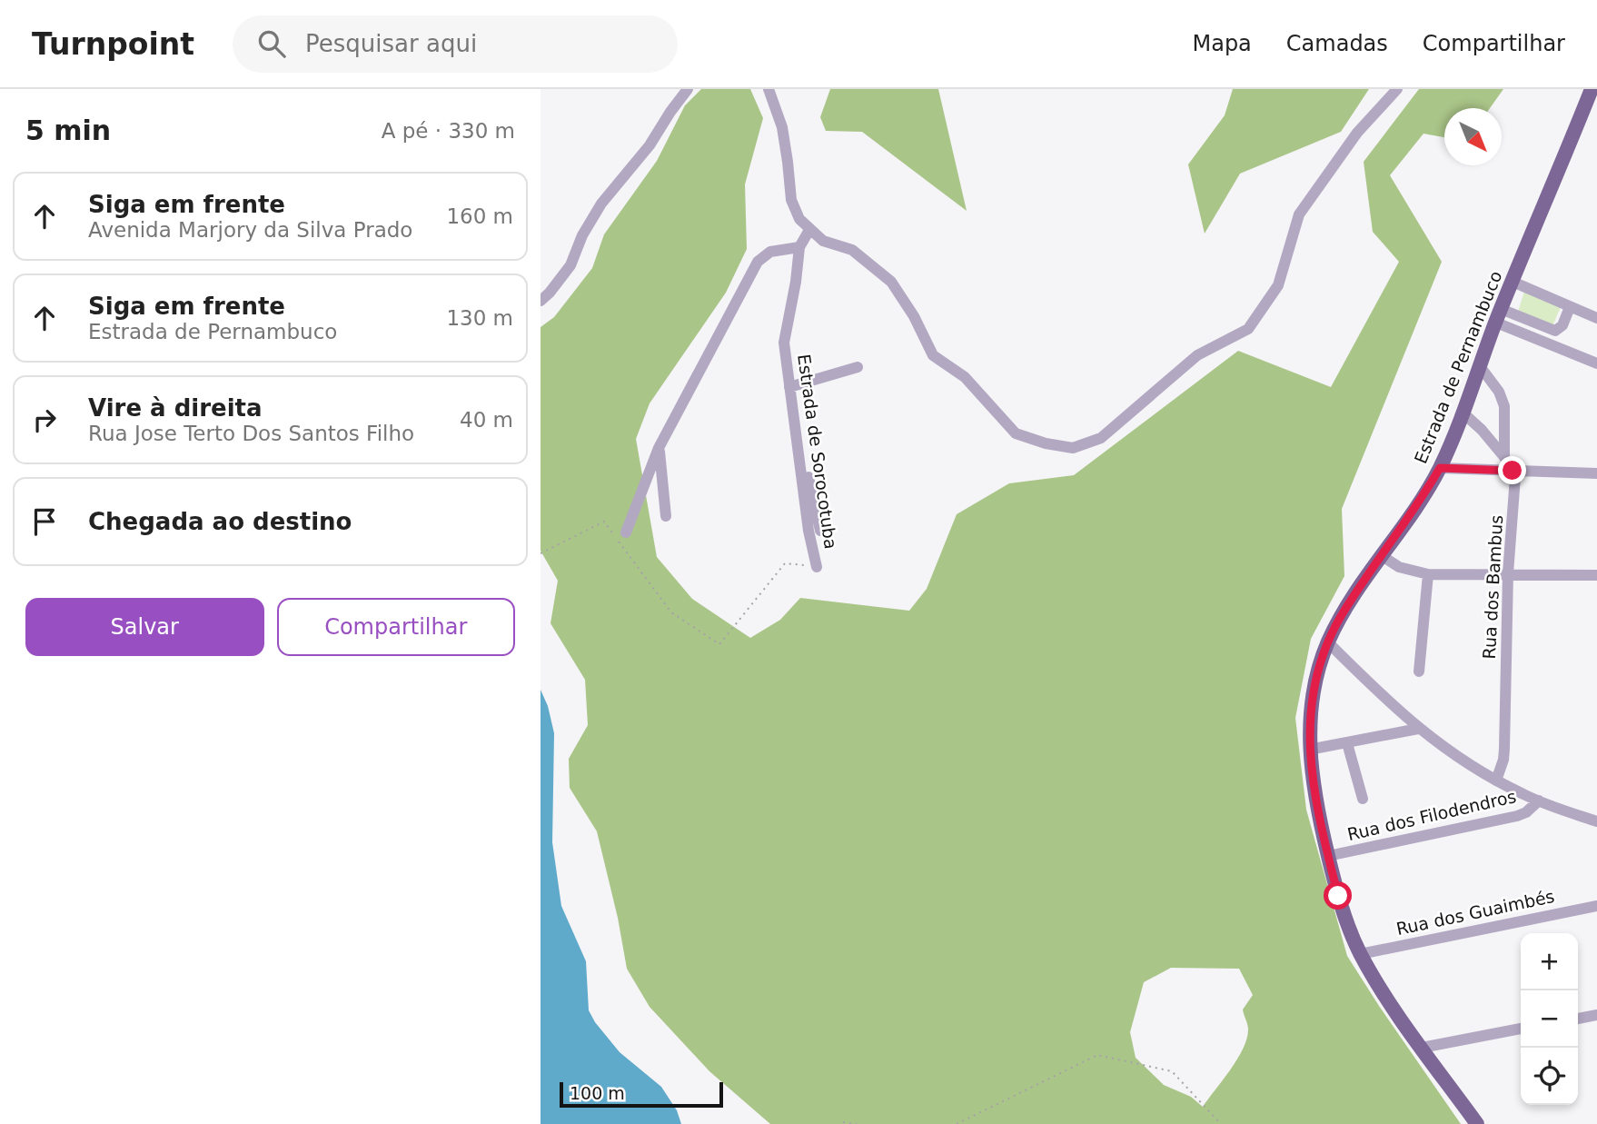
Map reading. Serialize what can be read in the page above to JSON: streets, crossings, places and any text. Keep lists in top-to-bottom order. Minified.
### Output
{"streets":{"main road":["Estrada de Pernambuco"],"street":["Estrada de Sorocotuba","Rua dos Bambus","Rua dos Filodendros","Rua dos Guaimbés"]},"crossings":[["Estrada de Pernambuco","Rua dos Bambus"],["Estrada de Pernambuco","Rua dos Filodendros"],["Estrada de Pernambuco","Rua dos Guaimbés"]],"scale_bar":"100 m","north":"bottom right","page":{"header":"Turnpoint","search":"Pesquisar aqui","nav":["Mapa","Camadas","Compartilhar"],"heading":["5 min","A pé · 330 m"],"list":[["Siga em frente","Avenida Marjory da Silva Prado","160 m"],["Siga em frente","Estrada de Pernambuco","130 m"],["Vire à direita","Rua Jose Terto Dos Santos Filho","40 m"],"Chegada ao destino"],"buttons":["Salvar","Compartilhar"],"map_buttons":["+","−"],"scale":"100 m"}}
